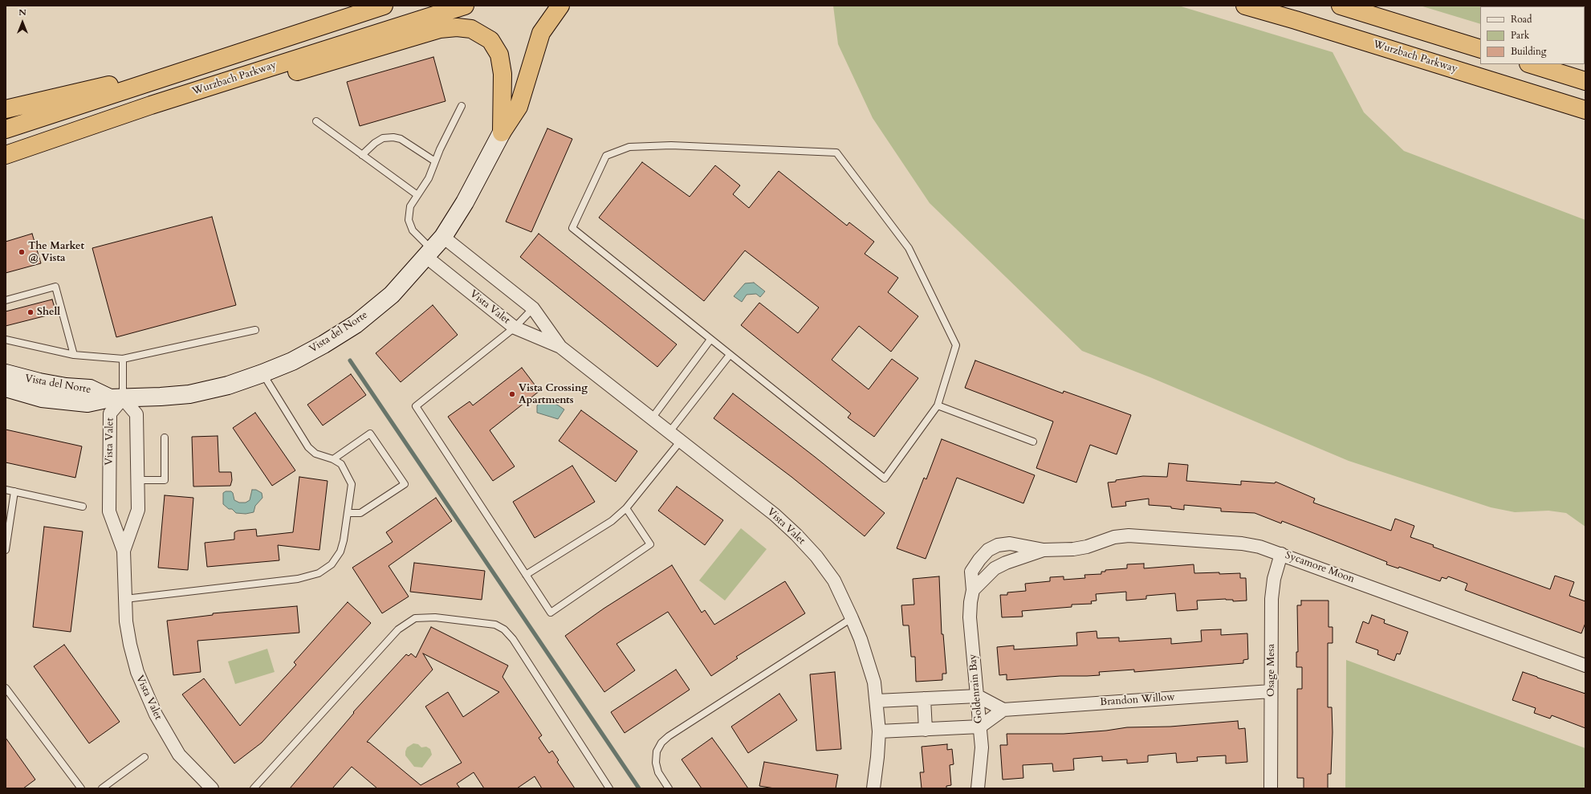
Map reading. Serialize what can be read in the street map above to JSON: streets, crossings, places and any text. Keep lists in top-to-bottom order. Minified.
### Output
{"streets":{"highway":["Wurzbach Parkway"],"street":["Vista Valet","Vista del Norte","Sycamore Moon","Osage Mesa","Goldenrain Bay","Brandon Willow"]},"crossings":[["Vista Valet","Vista del Norte"],["Sycamore Moon","Osage Mesa"],["Sycamore Moon","Goldenrain Bay"],["Osage Mesa","Brandon Willow"]],"places":["The Market @ Vista","Shell","Vista Crossing Apartments"],"legend":["Road","Park","Building"],"north":"top"}
